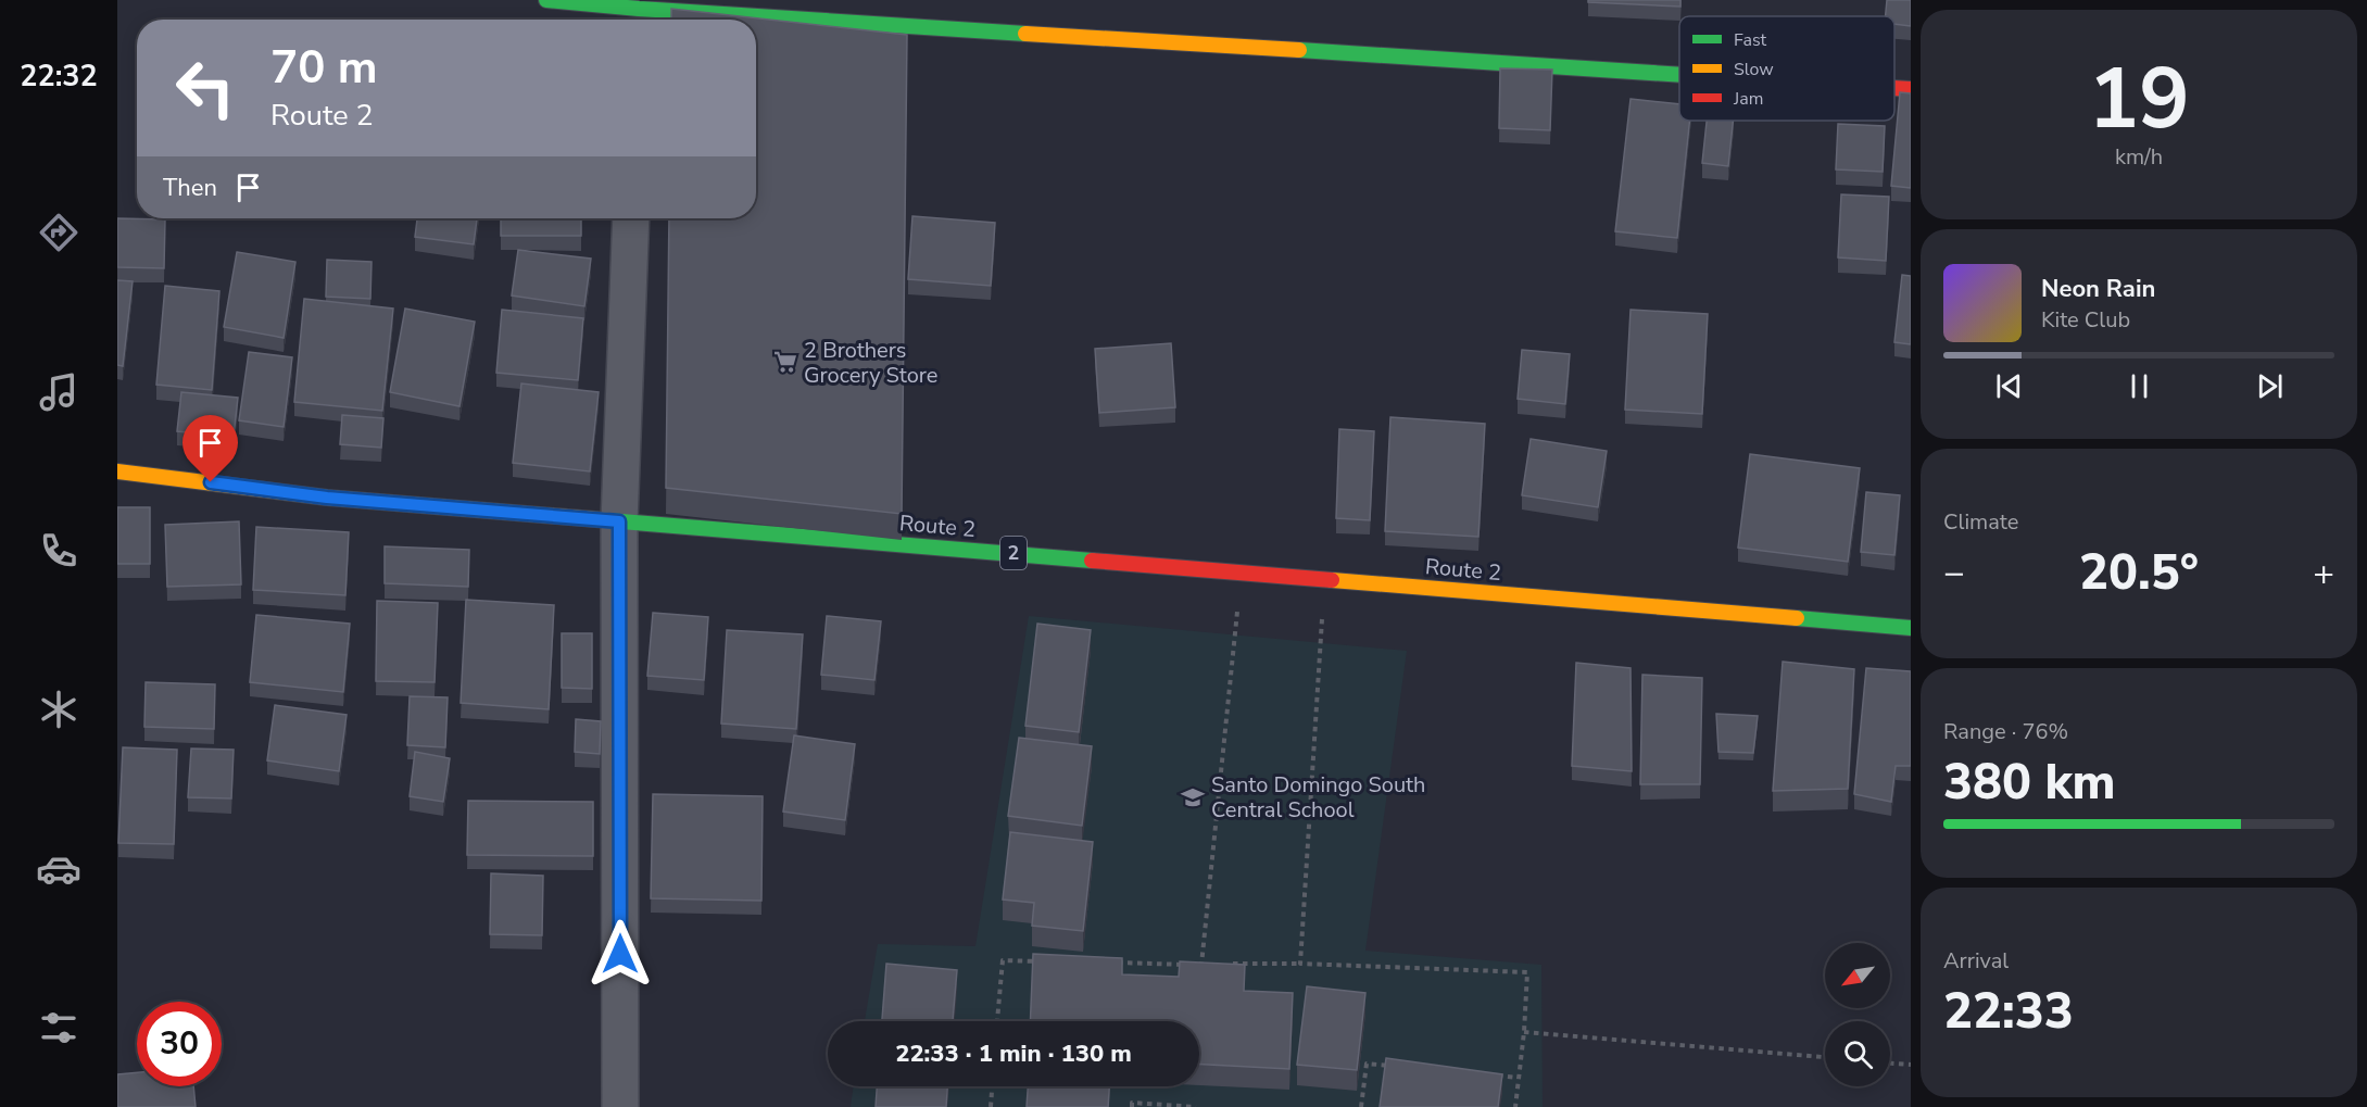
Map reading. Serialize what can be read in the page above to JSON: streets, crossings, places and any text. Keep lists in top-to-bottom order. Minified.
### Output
{"streets":{"main road":["Route 2","2"]},"places":{"supermarket":["2 Brothers Grocery Store"],"school or university":["Santo Domingo South Central School"]},"legend":["Fast","Slow","Jam"],"north":"bottom left","page":{"tabs":"22:32","tile":[["19","km/h"],"Climate",["Range · 76%","380 km"],["Arrival","22:33"]],"turn":["70 m","Route 2"],"then":"Then","song":["Neon Rain","Kite Club"],"heat":["−","20.5°","+"],"limit":"30","trip":"22:33 · 1 min · 130 m"}}
